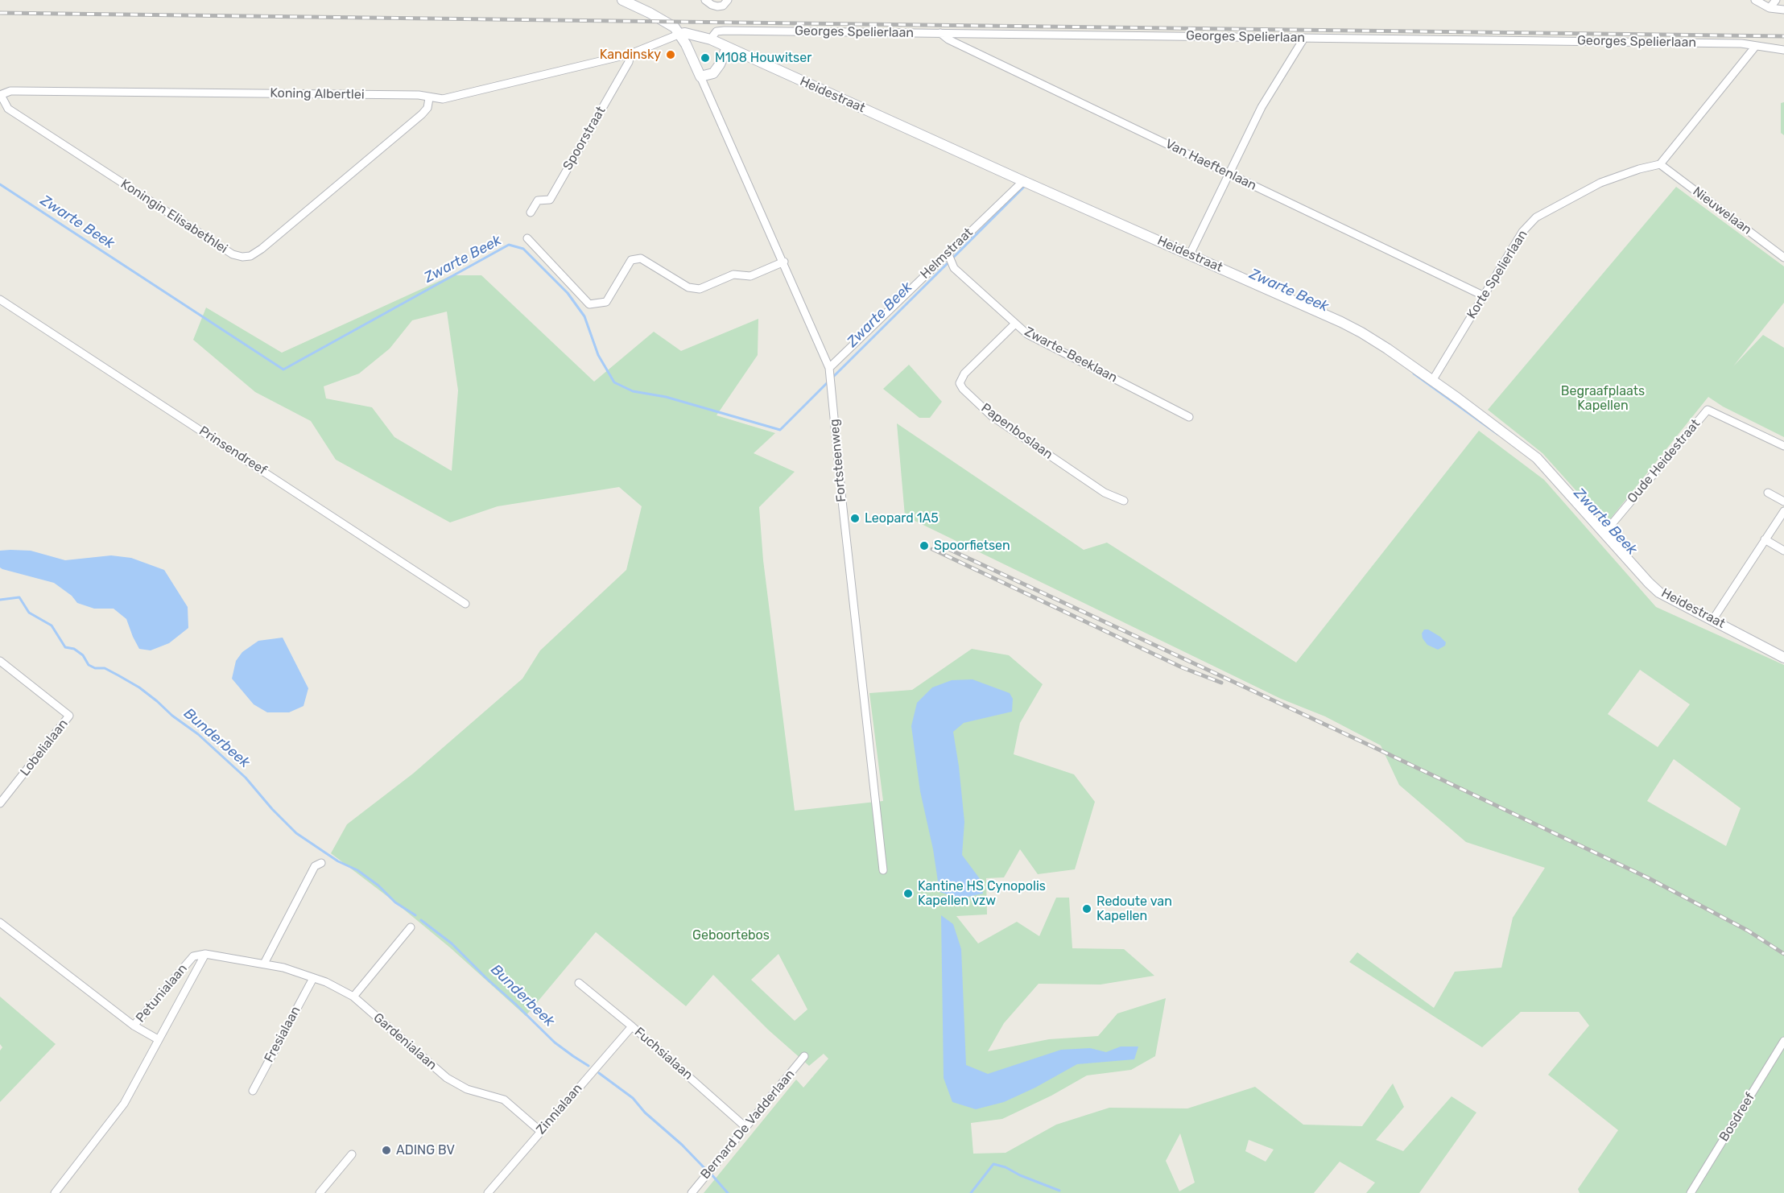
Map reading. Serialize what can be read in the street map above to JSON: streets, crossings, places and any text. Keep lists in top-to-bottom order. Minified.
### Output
{"streets":{"street":["Georges Spelierlaan","Koning Albertlei","Heidestraat","Spoorstraat","Van Haeftenlaan","Nieuwelaan","Koningin Elisabethlei","Helmstraat","Korte Spelierlaan","Zwarte-Beeklaan","Papenboslaan","Prinsendreef","Fortsteenweg","Oude Heidestraat","Lobelialaan","Petunialaan","Fresialaan","Gardenialaan","Fuchsialaan","Zinnialaan","Bosdreef","Bernard De Vadderlaan"]},"crossings":[["Georges Spelierlaan","Heidestraat"],["Georges Spelierlaan","Van Haeftenlaan"],["Koning Albertlei","Heidestraat"],["Koning Albertlei","Spoorstraat"],["Koning Albertlei","Koningin Elisabethlei"],["Heidestraat","Spoorstraat"],["Heidestraat","Helmstraat"],["Heidestraat","Korte Spelierlaan"],["Heidestraat","Fortsteenweg"],["Heidestraat","Oude Heidestraat"],["Van Haeftenlaan","Korte Spelierlaan"],["Nieuwelaan","Korte Spelierlaan"],["Helmstraat","Zwarte-Beeklaan"],["Helmstraat","Fortsteenweg"],["Zwarte-Beeklaan","Papenboslaan"],["Petunialaan","Gardenialaan"],["Fresialaan","Gardenialaan"],["Gardenialaan","Zinnialaan"],["Fuchsialaan","Zinnialaan"],["Fuchsialaan","Bernard De Vadderlaan"]],"water":["Zwarte Beek","Bunderbeek"],"parks":["Begraafplaats Kapellen","Geboortebos"],"places":["Kandinsky","M108 Houwitser","Leopard 1A5","Spoorfietsen","Kantine HS Cynopolis Kapellen vzw","Redoute van Kapellen","ADING BV"]}
